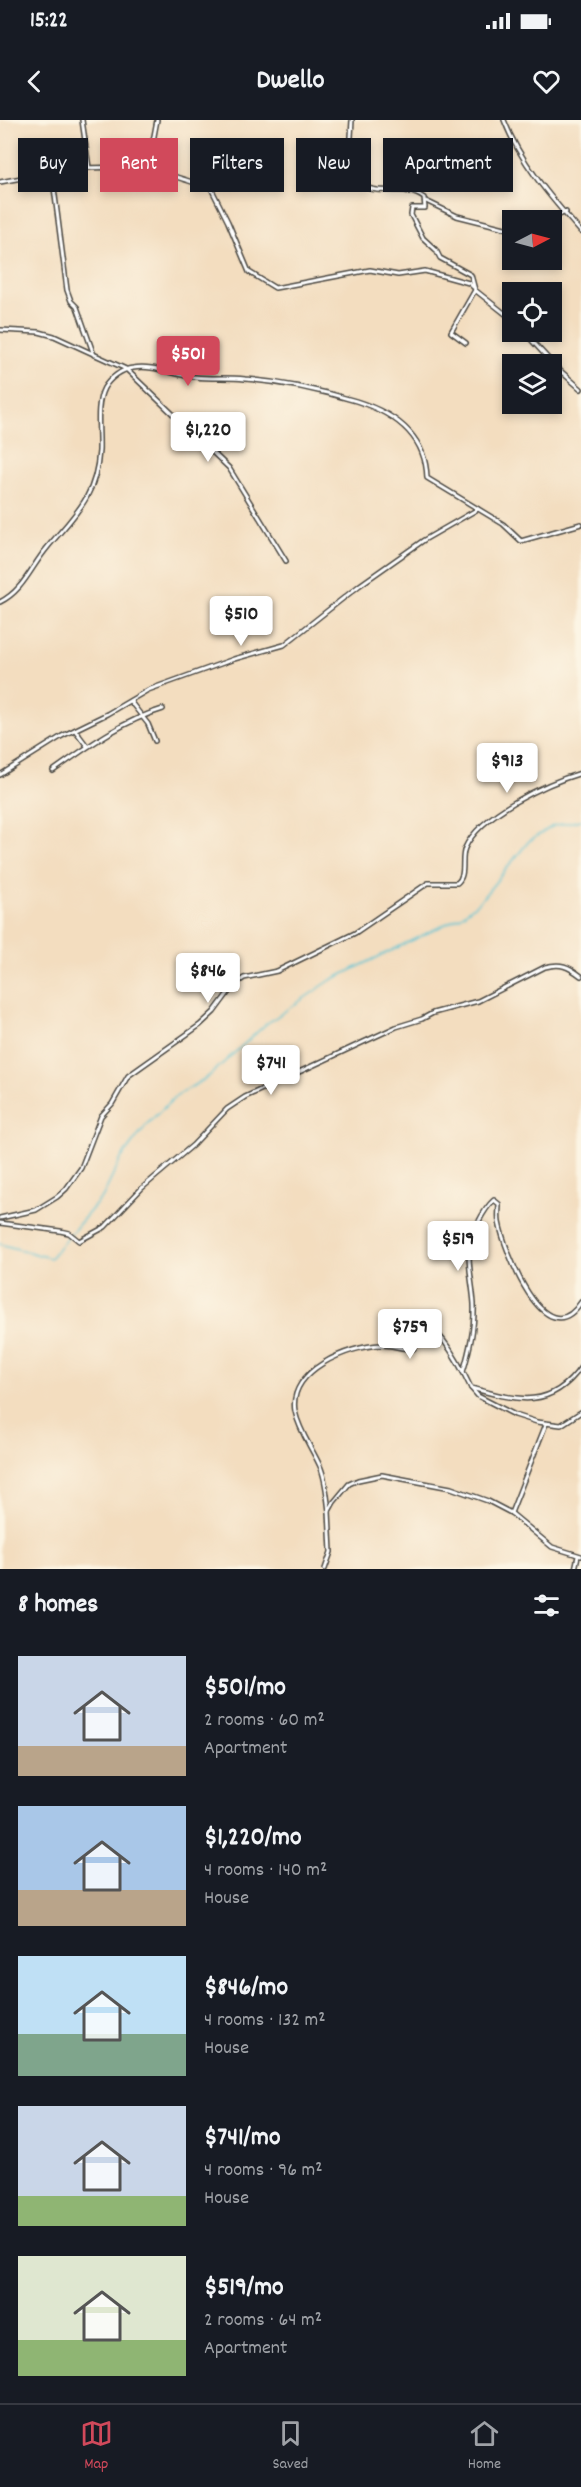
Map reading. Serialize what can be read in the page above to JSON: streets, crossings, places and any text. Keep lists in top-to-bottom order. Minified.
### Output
{"north":"right","page":{"status":"15:22","header":"Dwello","chip":["Buy","Rent","Filters","New","Apartment"],"price":["$501","$1,220","$510","$913","$846","$741","$519","$759"],"heading":"8 homes","list":[{"name":"$501/mo","note":"2 rooms · 60 m² · Apartment"},{"name":"$1,220/mo","note":"4 rooms · 140 m² · House"},{"name":"$846/mo","note":"4 rooms · 132 m² · House"},{"name":"$741/mo","note":"4 rooms · 96 m² · House"},{"name":"$519/mo","note":"2 rooms · 64 m² · Apartment"}],"tabs":["Map","Saved","Home"]}}
